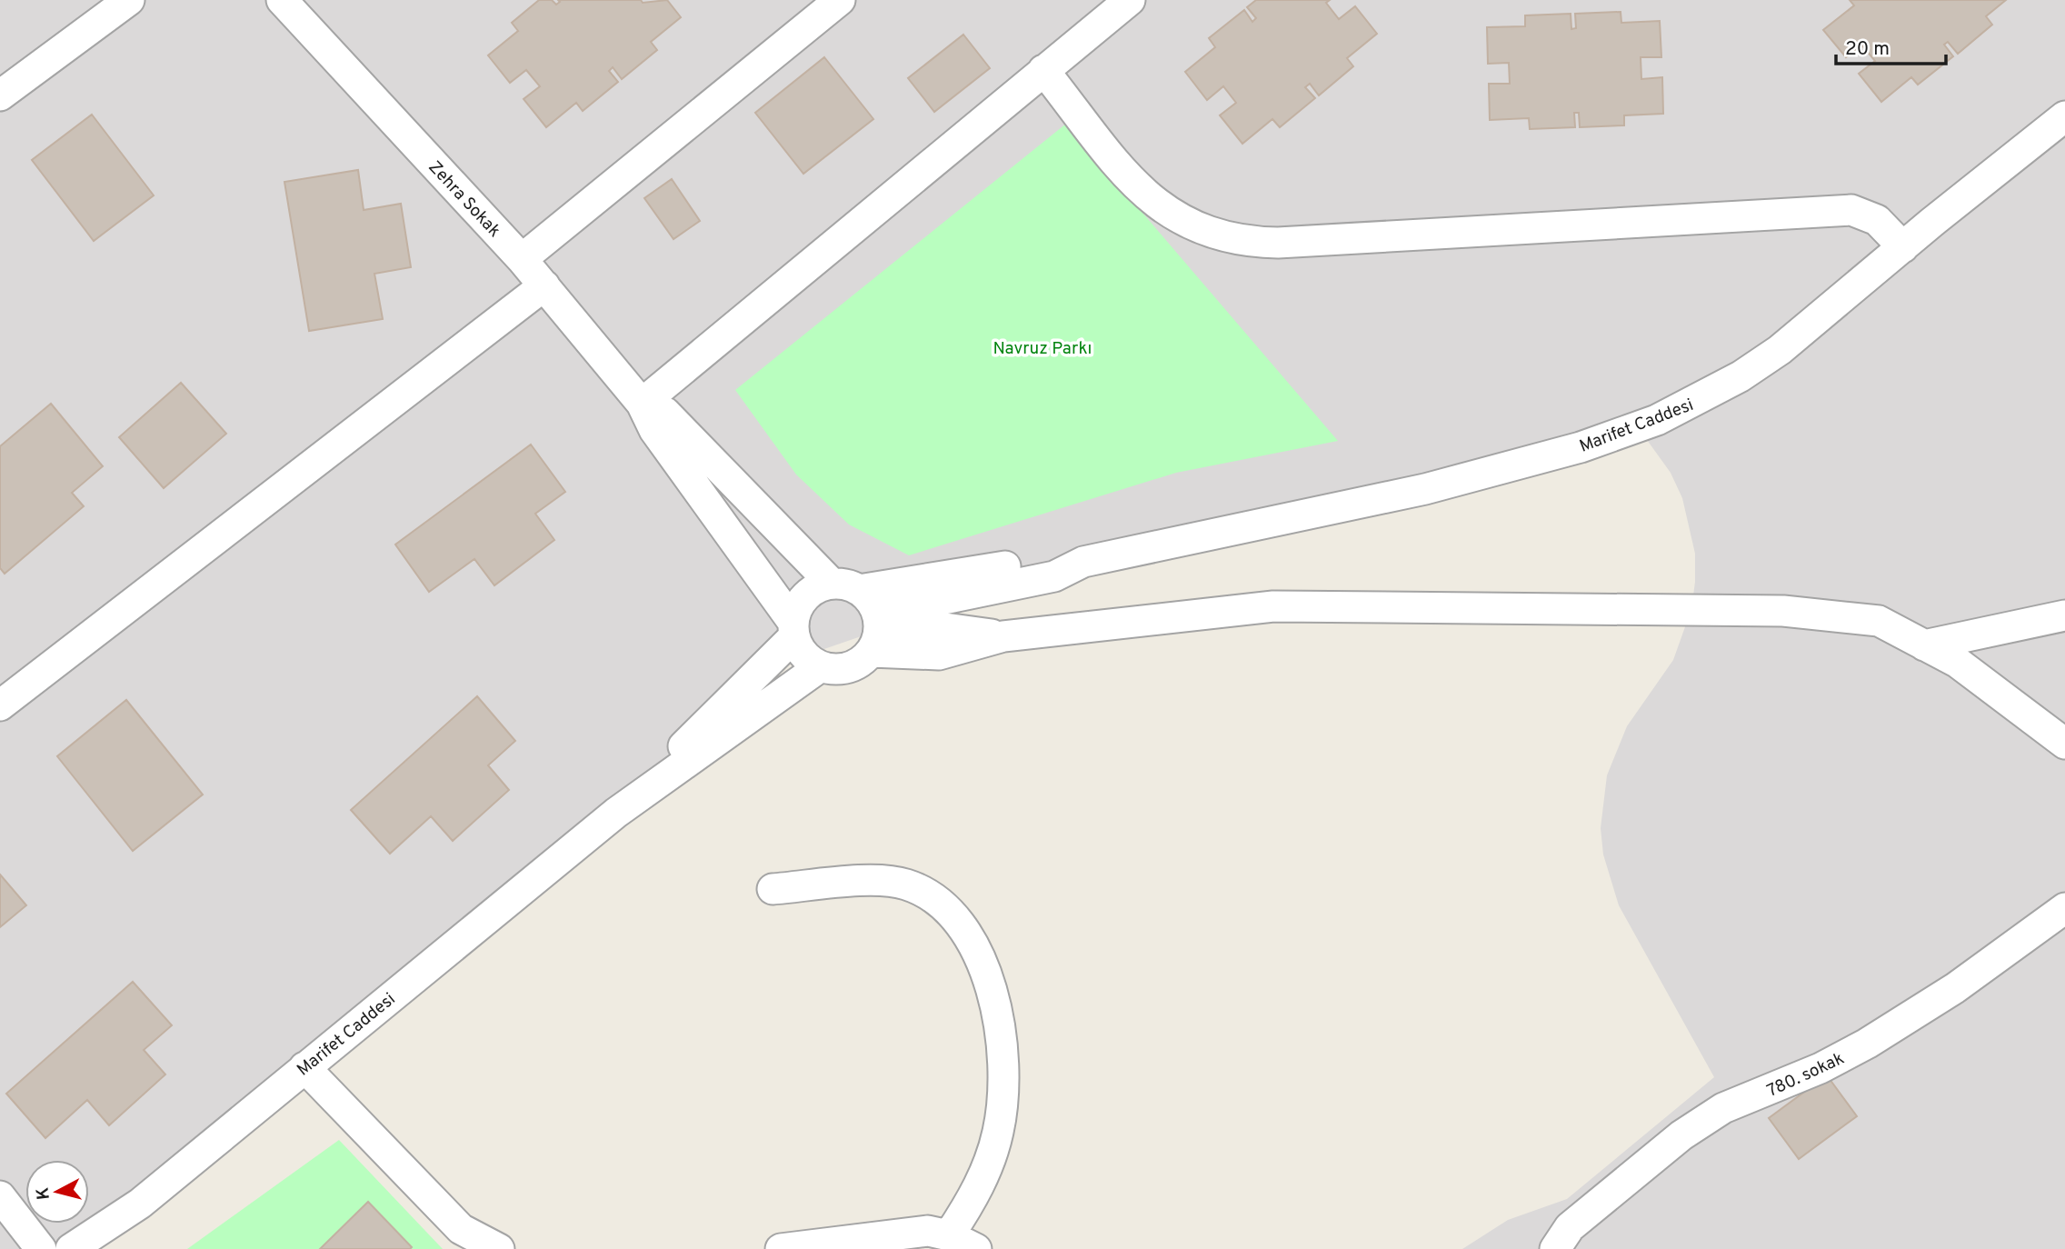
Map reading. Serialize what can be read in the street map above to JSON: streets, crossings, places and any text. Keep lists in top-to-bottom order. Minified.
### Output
{"streets":{"street":["Zehra Sokak","Marifet Caddesi","780. sokak"]},"parks":["Navruz Parkı"],"scale_bar":"20 m","north":"left"}
